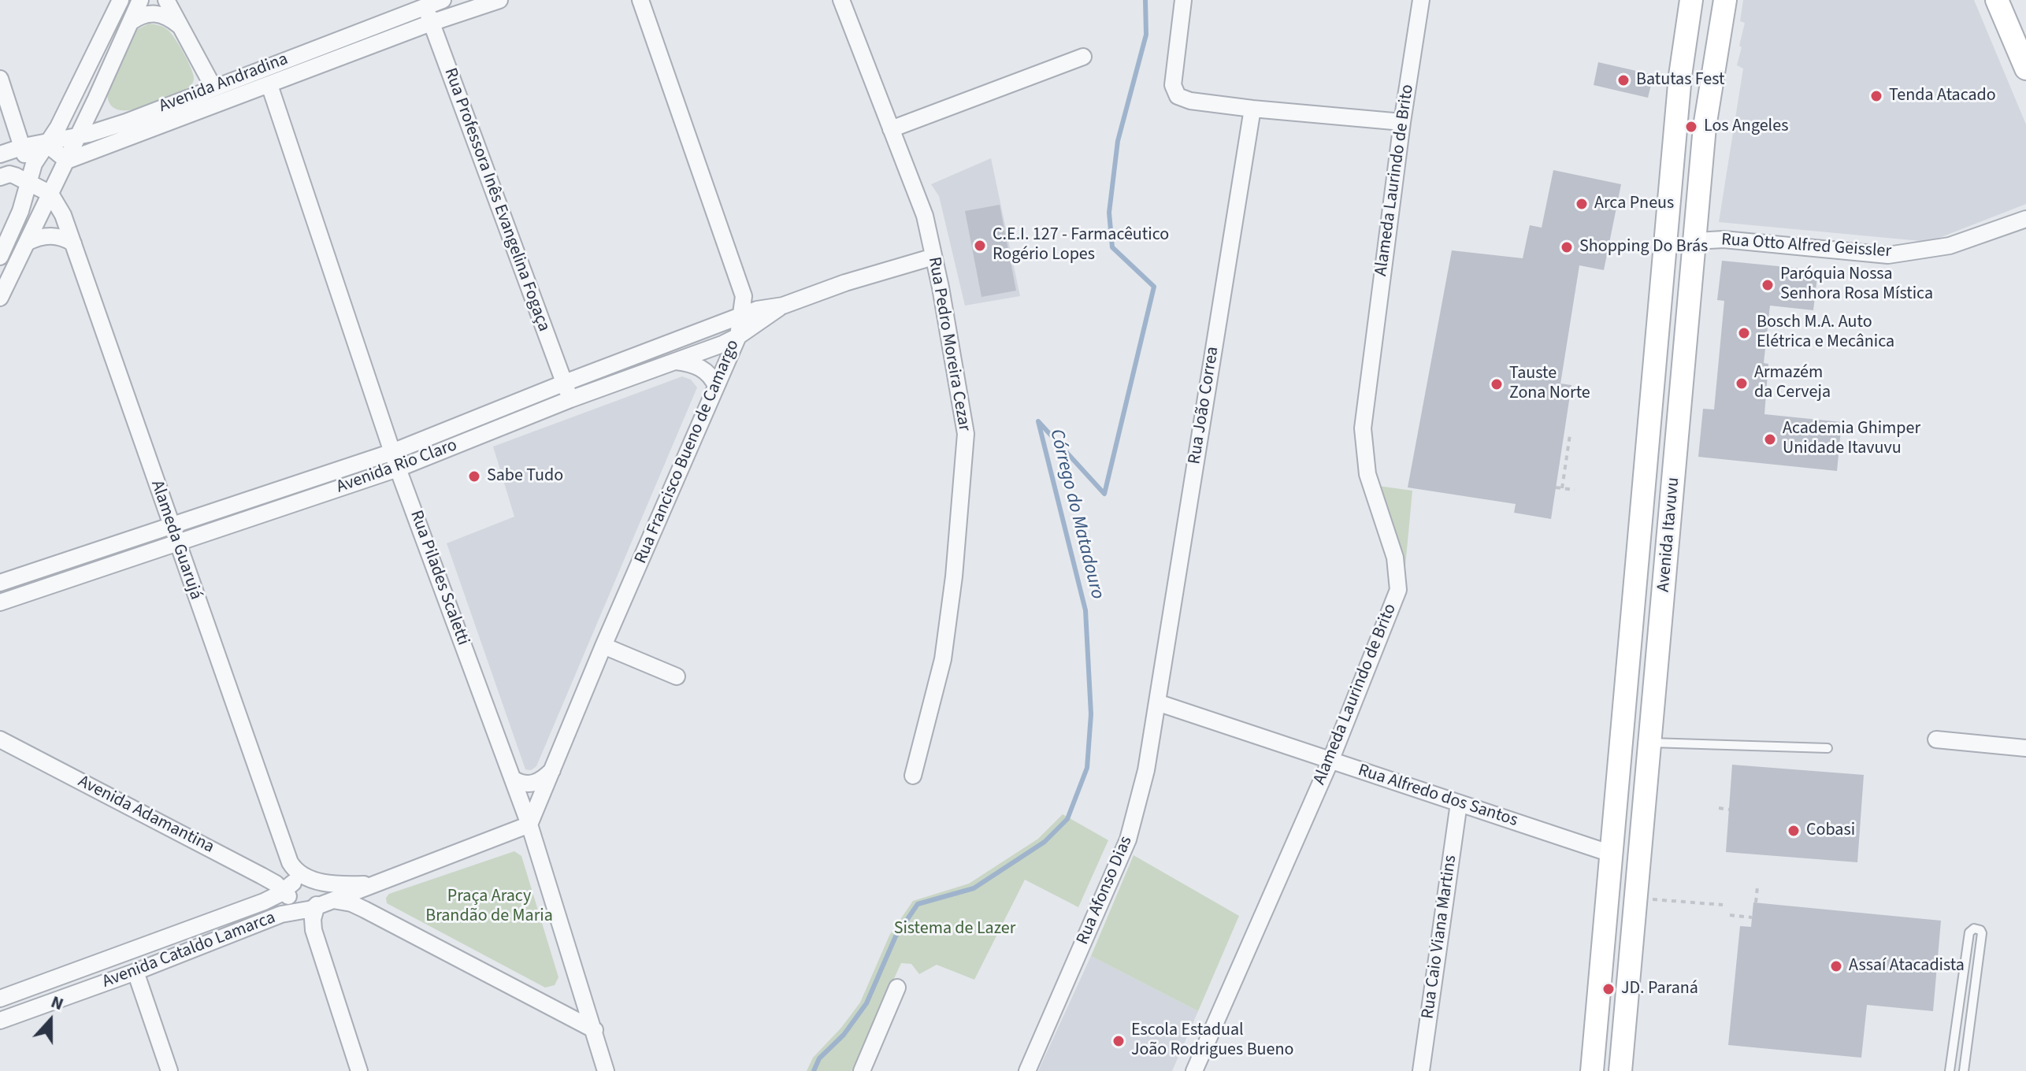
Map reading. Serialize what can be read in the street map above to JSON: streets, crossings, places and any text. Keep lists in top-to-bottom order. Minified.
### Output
{"streets":{"main road":["Avenida Itavuvu"],"street":["Avenida Andradina","Alameda Laurindo de Brito","Rua Professora Inês Evangelina Fogaça","Rua Otto Alfred Geissler","Rua Pedro Moreira Cezar","Rua João Correa","Rua Francisco Bueno de Camargo","Avenida Rio Claro","Alameda Guarujá","Rua Pilades Scaletti","Rua Alfredo dos Santos","Avenida Adamantina","Rua Afonso Dias","Rua Caio Viana Martins","Avenida Cataldo Lamarca"]},"crossings":[["Avenida Andradina","Rua Professora Inês Evangelina Fogaça"],["Avenida Andradina","Rua Pilades Scaletti"],["Alameda Laurindo de Brito","Rua Alfredo dos Santos"],["Rua Professora Inês Evangelina Fogaça","Avenida Rio Claro"],["Rua Otto Alfred Geissler","Avenida Itavuvu"],["Rua Pedro Moreira Cezar","Avenida Rio Claro"],["Rua João Correa","Rua Alfredo dos Santos"],["Rua João Correa","Rua Afonso Dias"],["Rua Francisco Bueno de Camargo","Avenida Rio Claro"],["Rua Francisco Bueno de Camargo","Rua Pilades Scaletti"],["Rua Francisco Bueno de Camargo","Avenida Cataldo Lamarca"],["Avenida Rio Claro","Alameda Guarujá"],["Avenida Rio Claro","Rua Pilades Scaletti"],["Avenida Itavuvu","Rua Alfredo dos Santos"],["Alameda Guarujá","Avenida Adamantina"],["Alameda Guarujá","Avenida Cataldo Lamarca"],["Rua Pilades Scaletti","Avenida Cataldo Lamarca"],["Rua Alfredo dos Santos","Rua Afonso Dias"],["Rua Alfredo dos Santos","Rua Caio Viana Martins"],["Avenida Adamantina","Avenida Cataldo Lamarca"]],"water":["Córrego do Matadouro"],"parks":["Praça Aracy Brandão de Maria","Sistema de Lazer"],"places":["Batutas Fest","Tenda Atacado","Los Angeles","Arca Pneus","C.E.I. 127 - Farmacêutico Rogério Lopes","Shopping Do Brás","Paróquia Nossa Senhora Rosa Mística","Bosch M.A. Auto Elétrica e Mecânica","Armazém da Cerveja","Tauste Zona Norte","Academia Ghimper Unidade Itavuvu","Sabe Tudo","Cobasi","Assaí Atacadista","JD. Paraná","Escola Estadual João Rodrigues Bueno"],"north":"top"}
